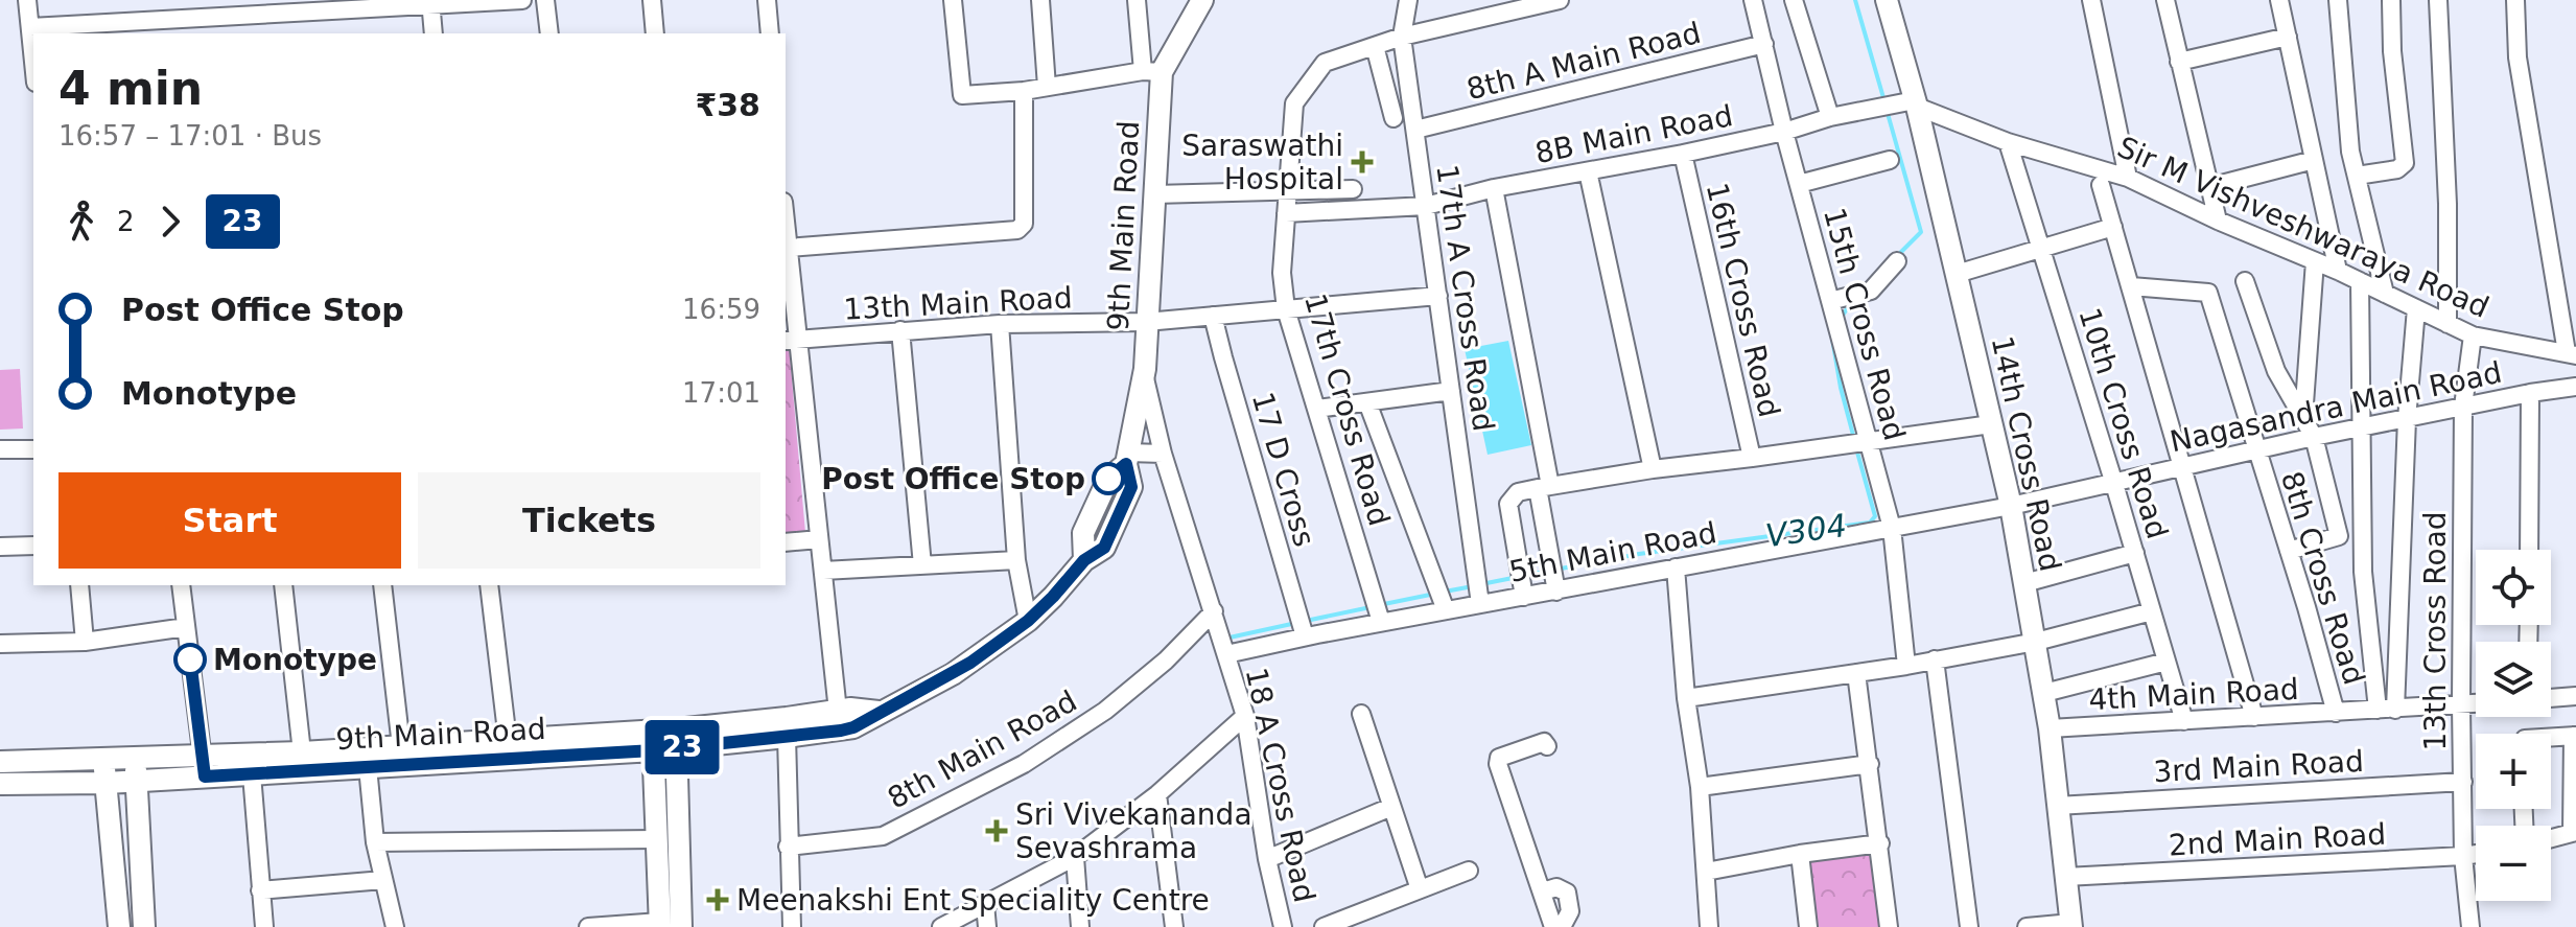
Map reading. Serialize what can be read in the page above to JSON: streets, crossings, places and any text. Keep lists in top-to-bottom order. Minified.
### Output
{"streets":{"main road":["9th Main Road","14th Cross Road"],"street":["8th A Main Road","8B Main Road","Sir M Vishveshwaraya Road","17th A Cross Road","16th Cross Road","13th Main Road","15th Cross Road","Nagasandra Main Road","17th Cross Road","10th Cross Road","17 D Cross","5th Main Road","8th Cross Road","13th Cross Road","4th Main Road","8th Main Road","3rd Main Road","18 A Cross Road","2nd Main Road"]},"crossings":[["8th A Main Road","17th A Cross Road"],["8th A Main Road","15th Cross Road"],["8B Main Road","Sir M Vishveshwaraya Road"],["8B Main Road","17th A Cross Road"],["8B Main Road","16th Cross Road"],["8B Main Road","15th Cross Road"],["8B Main Road","17th Cross Road"],["8B Main Road","14th Cross Road"],["9th Main Road","13th Main Road"],["9th Main Road","18 A Cross Road"],["Sir M Vishveshwaraya Road","10th Cross Road"],["Sir M Vishveshwaraya Road","14th Cross Road"],["Sir M Vishveshwaraya Road","13th Cross Road"],["17th A Cross Road","13th Main Road"],["17th A Cross Road","17th Cross Road"],["17th A Cross Road","5th Main Road"],["13th Main Road","17th Cross Road"],["13th Main Road","17 D Cross"],["15th Cross Road","5th Main Road"],["Nagasandra Main Road","10th Cross Road"],["Nagasandra Main Road","14th Cross Road"],["Nagasandra Main Road","5th Main Road"],["Nagasandra Main Road","8th Cross Road"],["Nagasandra Main Road","13th Cross Road"],["17th Cross Road","5th Main Road"],["10th Cross Road","8th Cross Road"],["10th Cross Road","4th Main Road"],["14th Cross Road","5th Main Road"],["14th Cross Road","4th Main Road"],["14th Cross Road","3rd Main Road"],["14th Cross Road","2nd Main Road"],["17 D Cross","5th Main Road"],["5th Main Road","18 A Cross Road"],["8th Cross Road","4th Main Road"],["13th Cross Road","4th Main Road"],["13th Cross Road","3rd Main Road"],["13th Cross Road","2nd Main Road"],["8th Main Road","18 A Cross Road"]],"water":["V304"],"places":{"health":["Saraswathi Hospital","Sri Vivekananda Sevashrama","Meenakshi Ent Speciality Centre"],"other":["Post Office Stop","Monotype"]},"lines":["bus line 23"],"page":{"on_map":"23","heading":["4 min","16:57 – 17:01 · Bus","₹38"],"legs":["2","23"],"list":[{"name":"Post Office Stop","value":"16:59"},{"name":"Monotype","value":"17:01"}],"buttons":["Start","Tickets"],"map_buttons":["+","−"]}}
